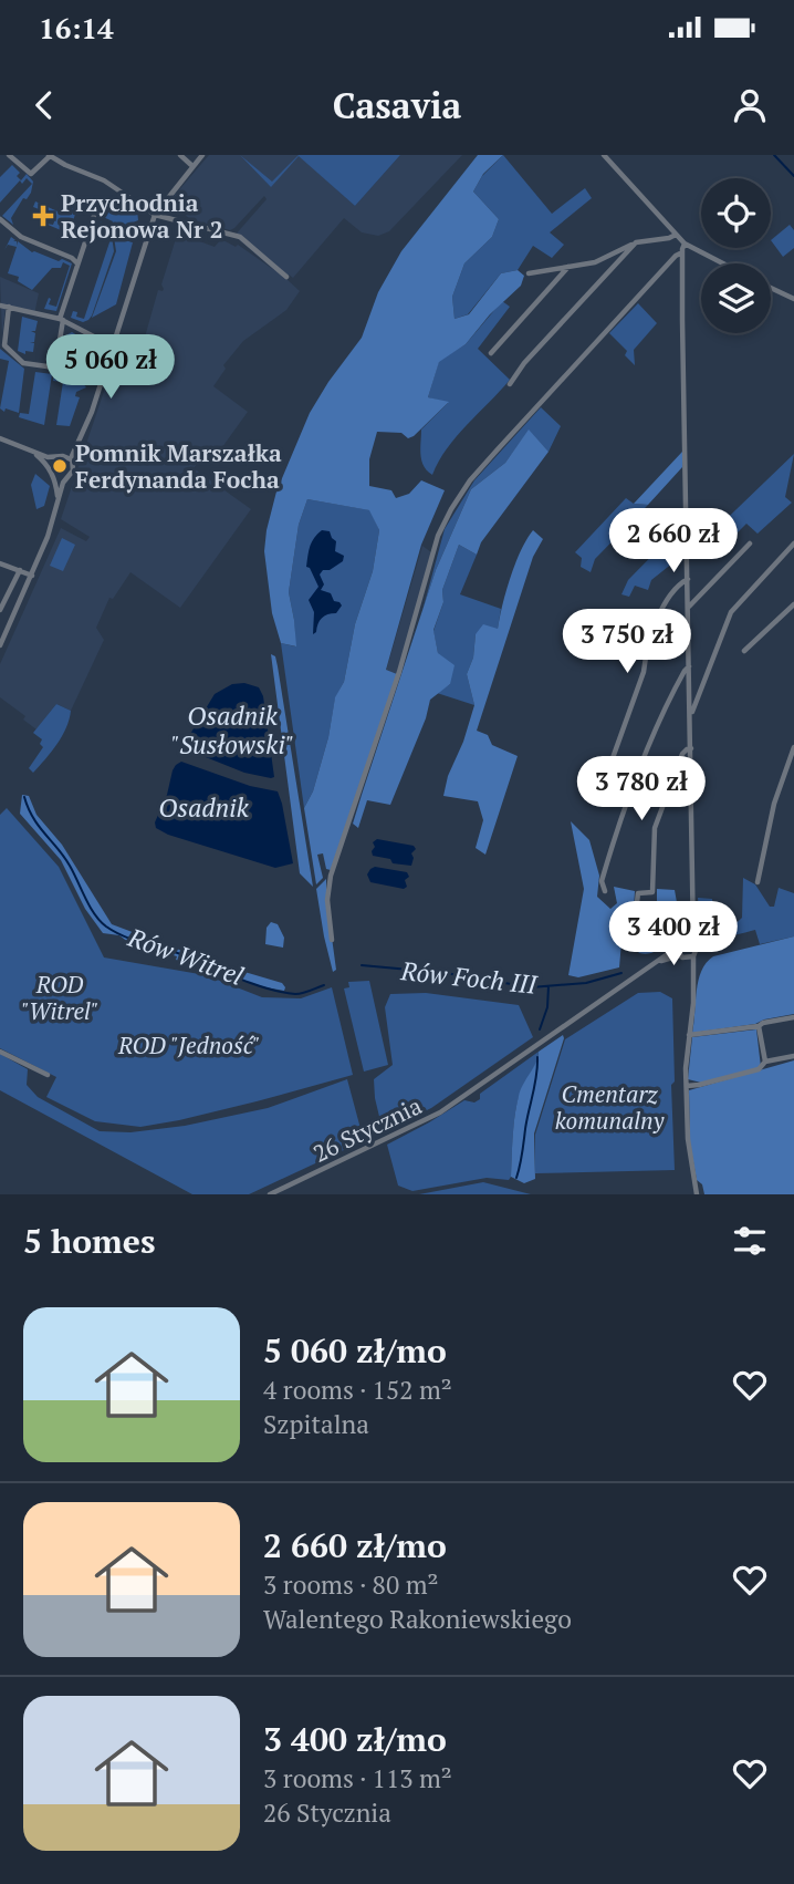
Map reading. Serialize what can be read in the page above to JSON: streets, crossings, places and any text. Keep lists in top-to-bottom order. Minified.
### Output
{"streets":{"street":["26 Stycznia"]},"water":["Osadnik \"Susłowski\"","Osadnik","Rów Witrel","Rów Foch III"],"parks":["ROD \"Witrel\"","ROD \"Jedność\"","Cmentarz komunalny"],"places":{"health":["Przychodnia Rejonowa Nr 2"],"other":["Pomnik Marszałka Ferdynanda Focha"]},"page":{"status":"16:14","header":"Casavia","price":["5 060 zł","2 660 zł","3 750 zł","3 780 zł","3 400 zł"],"heading":"5 homes","list":[{"name":"5 060 zł/mo","note":"4 rooms · 152 m² · Szpitalna"},{"name":"2 660 zł/mo","note":"3 rooms · 80 m² · Walentego Rakoniewskiego"},{"name":"3 400 zł/mo","note":"3 rooms · 113 m² · 26 Stycznia"}]}}
